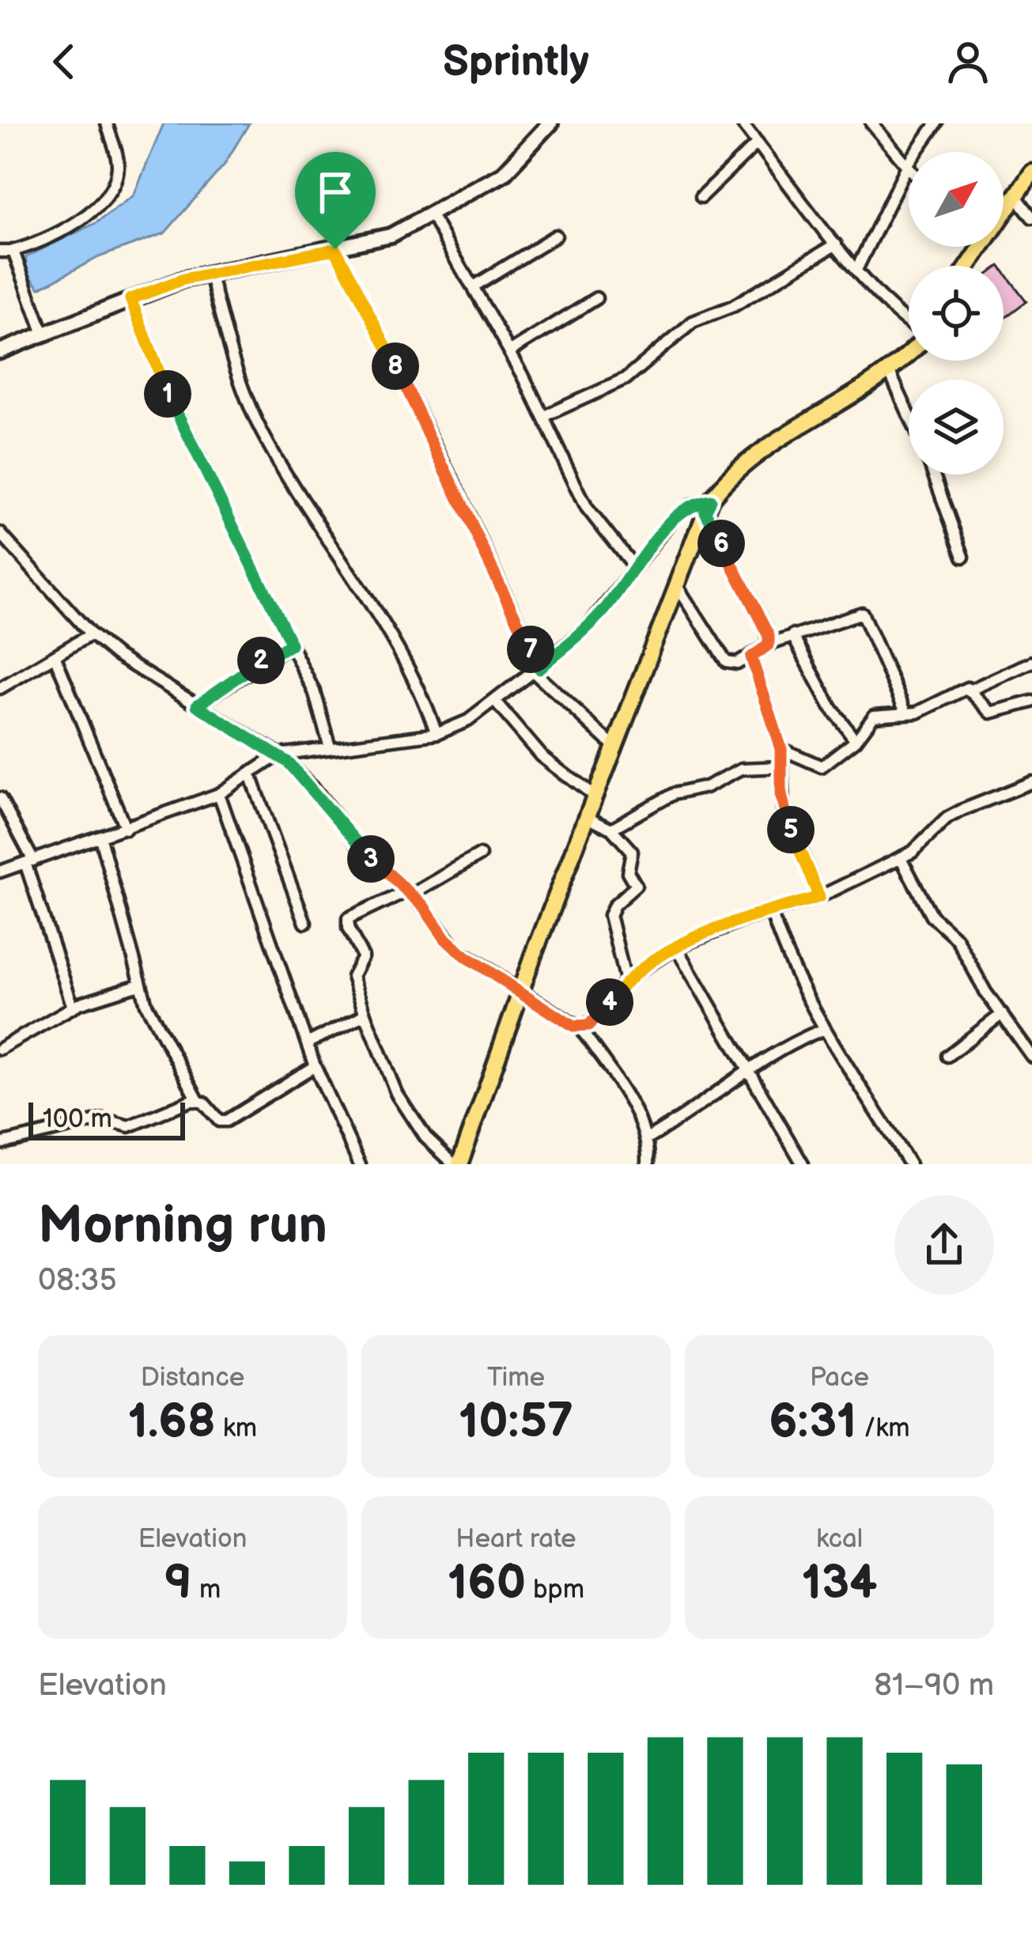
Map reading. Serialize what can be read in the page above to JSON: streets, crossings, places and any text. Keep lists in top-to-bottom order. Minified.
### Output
{"scale_bar":"100 m","north":"top right","page":{"header":"Sprintly","pins":["8","1","6","7","2","5","3","4"],"scale":"100 m","heading":["Morning run","08:35"],"stats":[["Distance","1.68 km"],["Time","10:57"],["Pace","6:31 /km"],["Elevation","9 m"],["Heart rate","160 bpm"],["kcal","134"]],"chart":["Elevation","81–90 m"]}}
